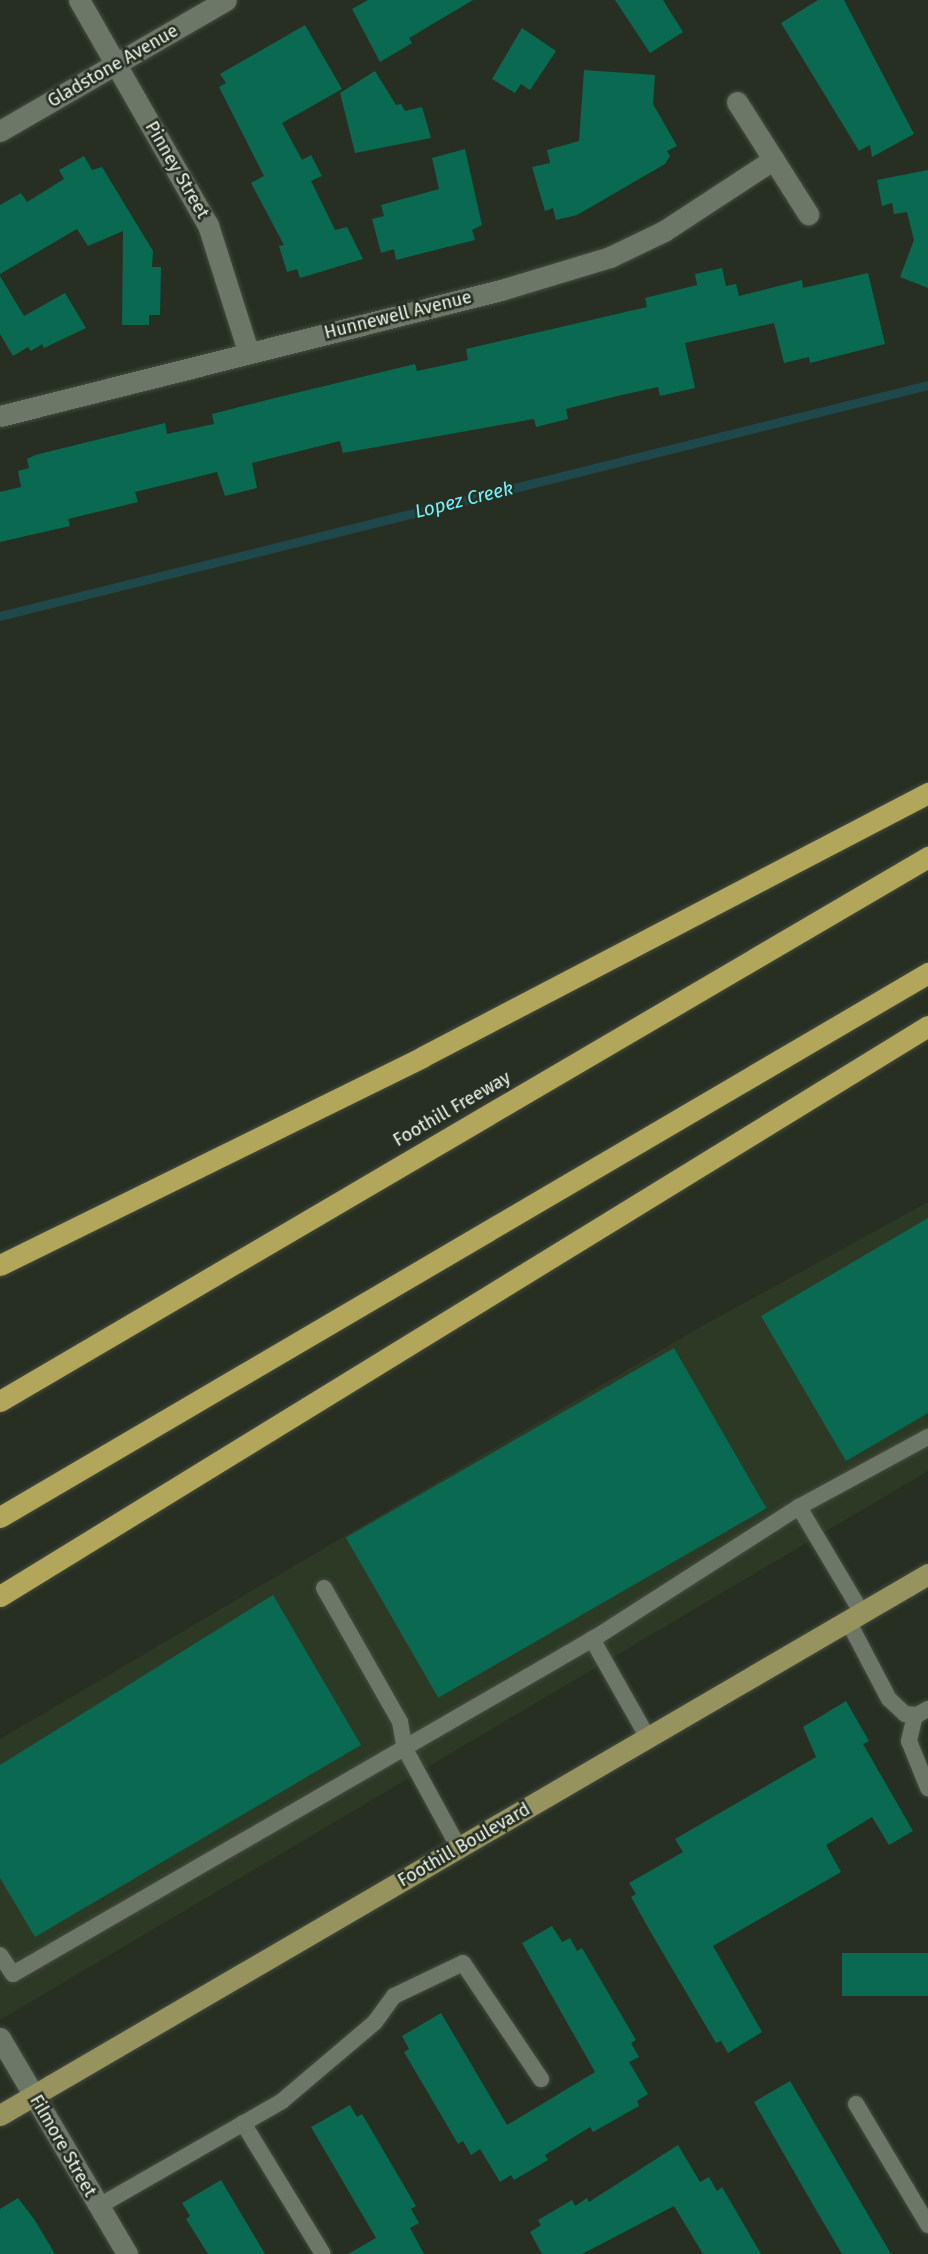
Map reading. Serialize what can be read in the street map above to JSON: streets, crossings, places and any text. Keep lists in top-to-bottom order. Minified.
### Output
{"streets":{"highway":["Foothill Freeway"],"main road":["Foothill Boulevard"],"street":["Gladstone Avenue","Pinney Street","Hunnewell Avenue","Filmore Street"]},"crossings":[["Gladstone Avenue","Pinney Street"],["Pinney Street","Hunnewell Avenue"],["Foothill Boulevard","Filmore Street"]],"water":["Lopez Creek"]}
